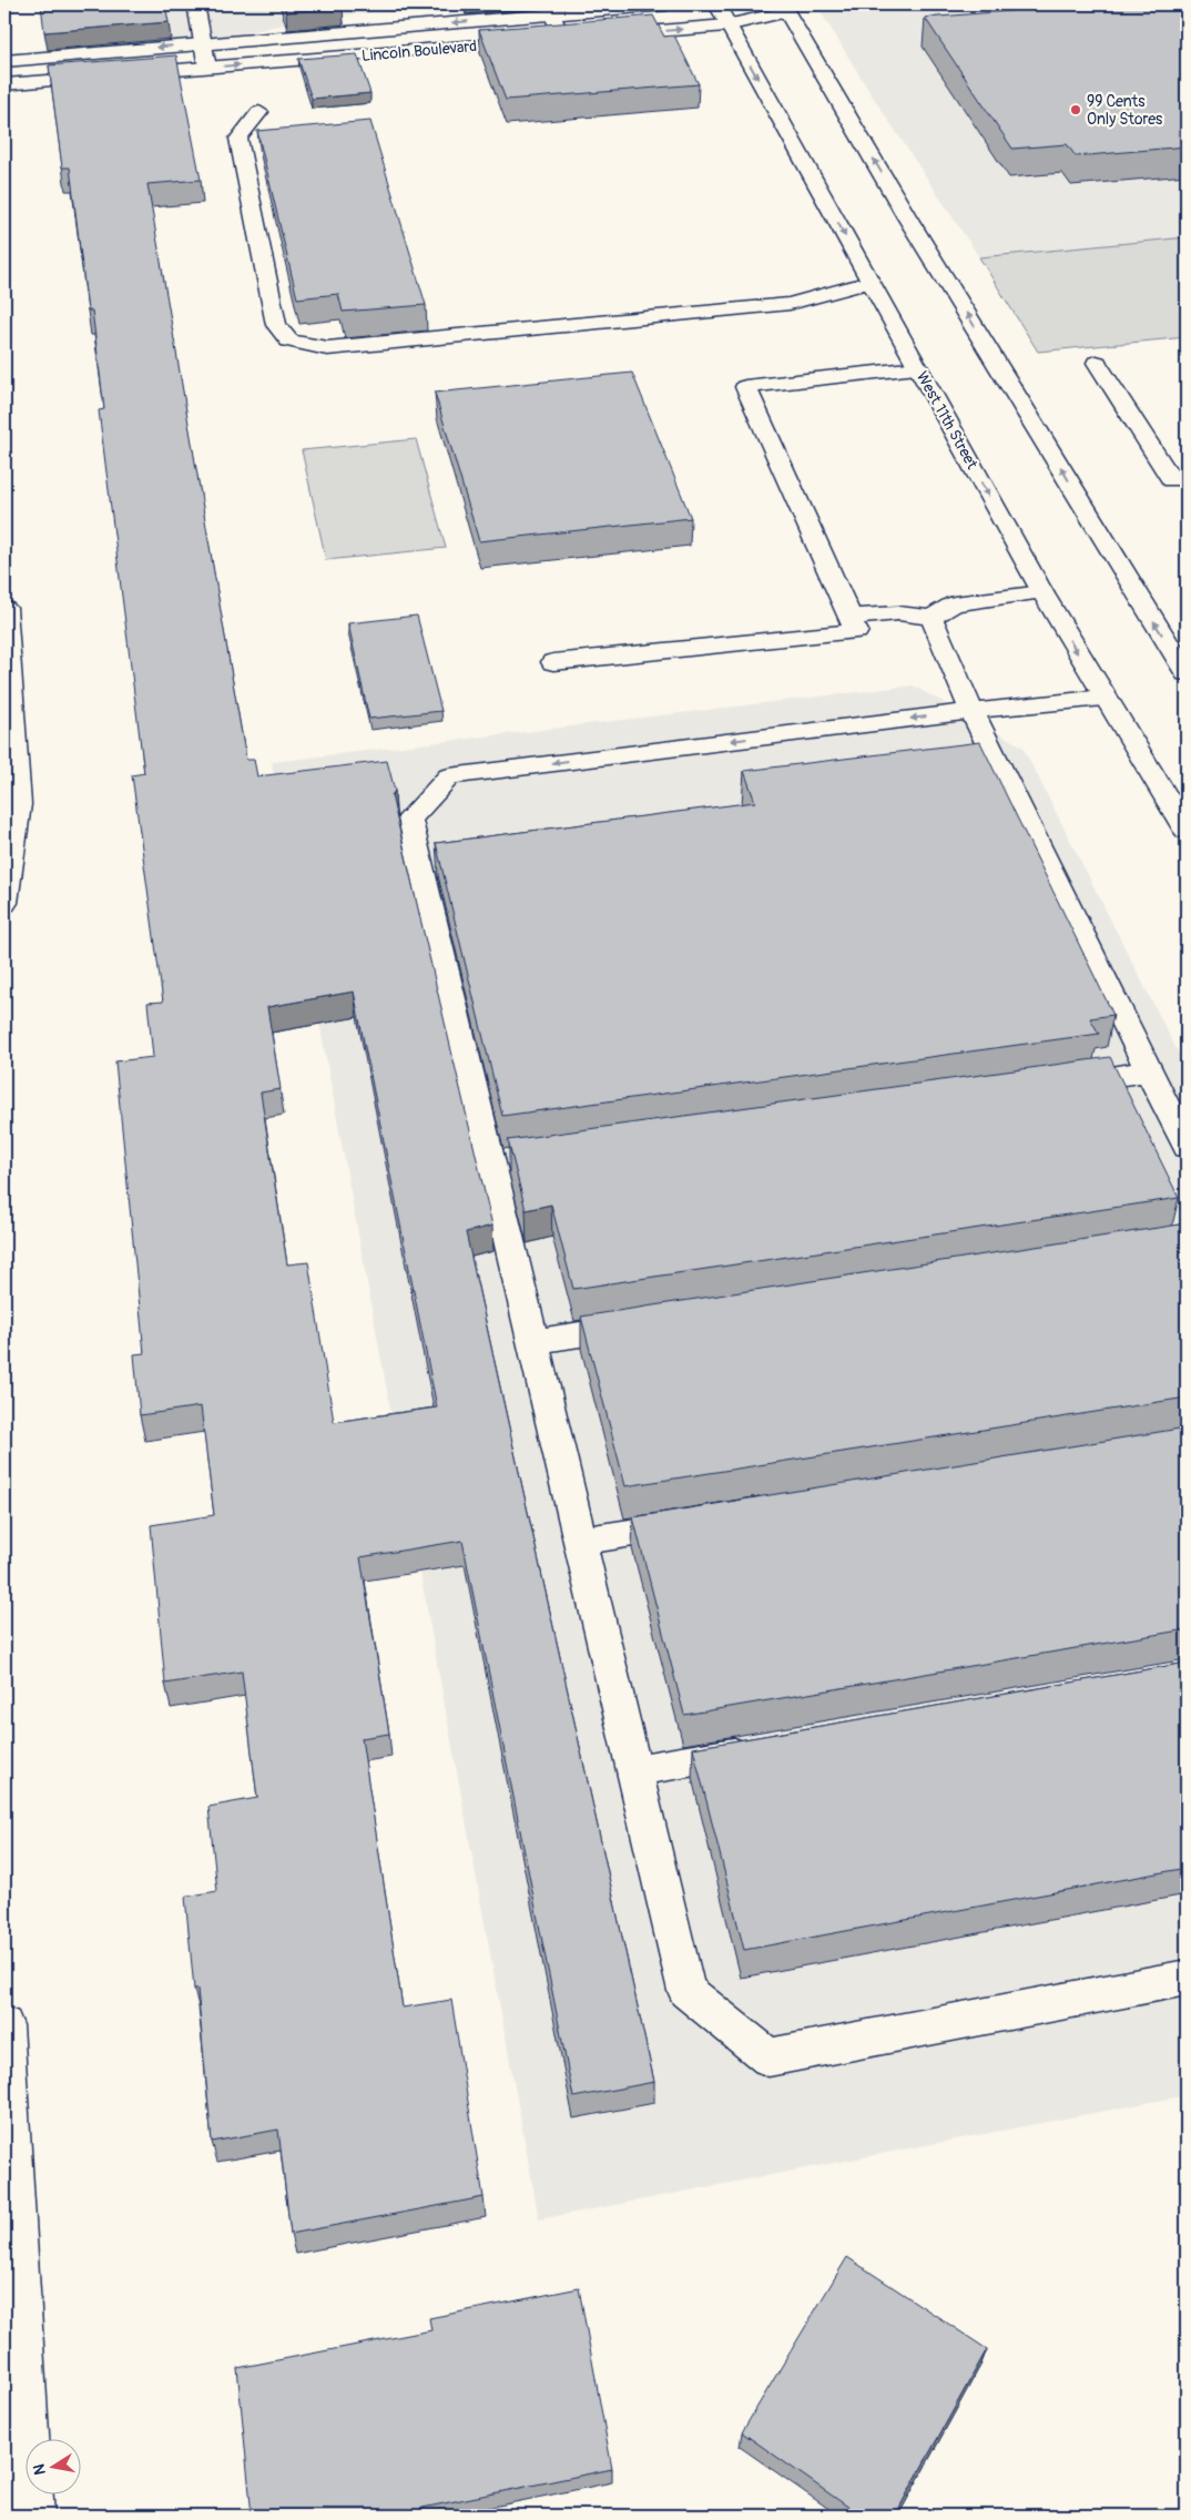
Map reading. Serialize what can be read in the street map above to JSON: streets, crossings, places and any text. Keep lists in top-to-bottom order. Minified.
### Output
{"streets":{"main road":["Lincoln Boulevard","West 11th Street"]},"places":["99 Cents Only Stores"],"north":"left"}
